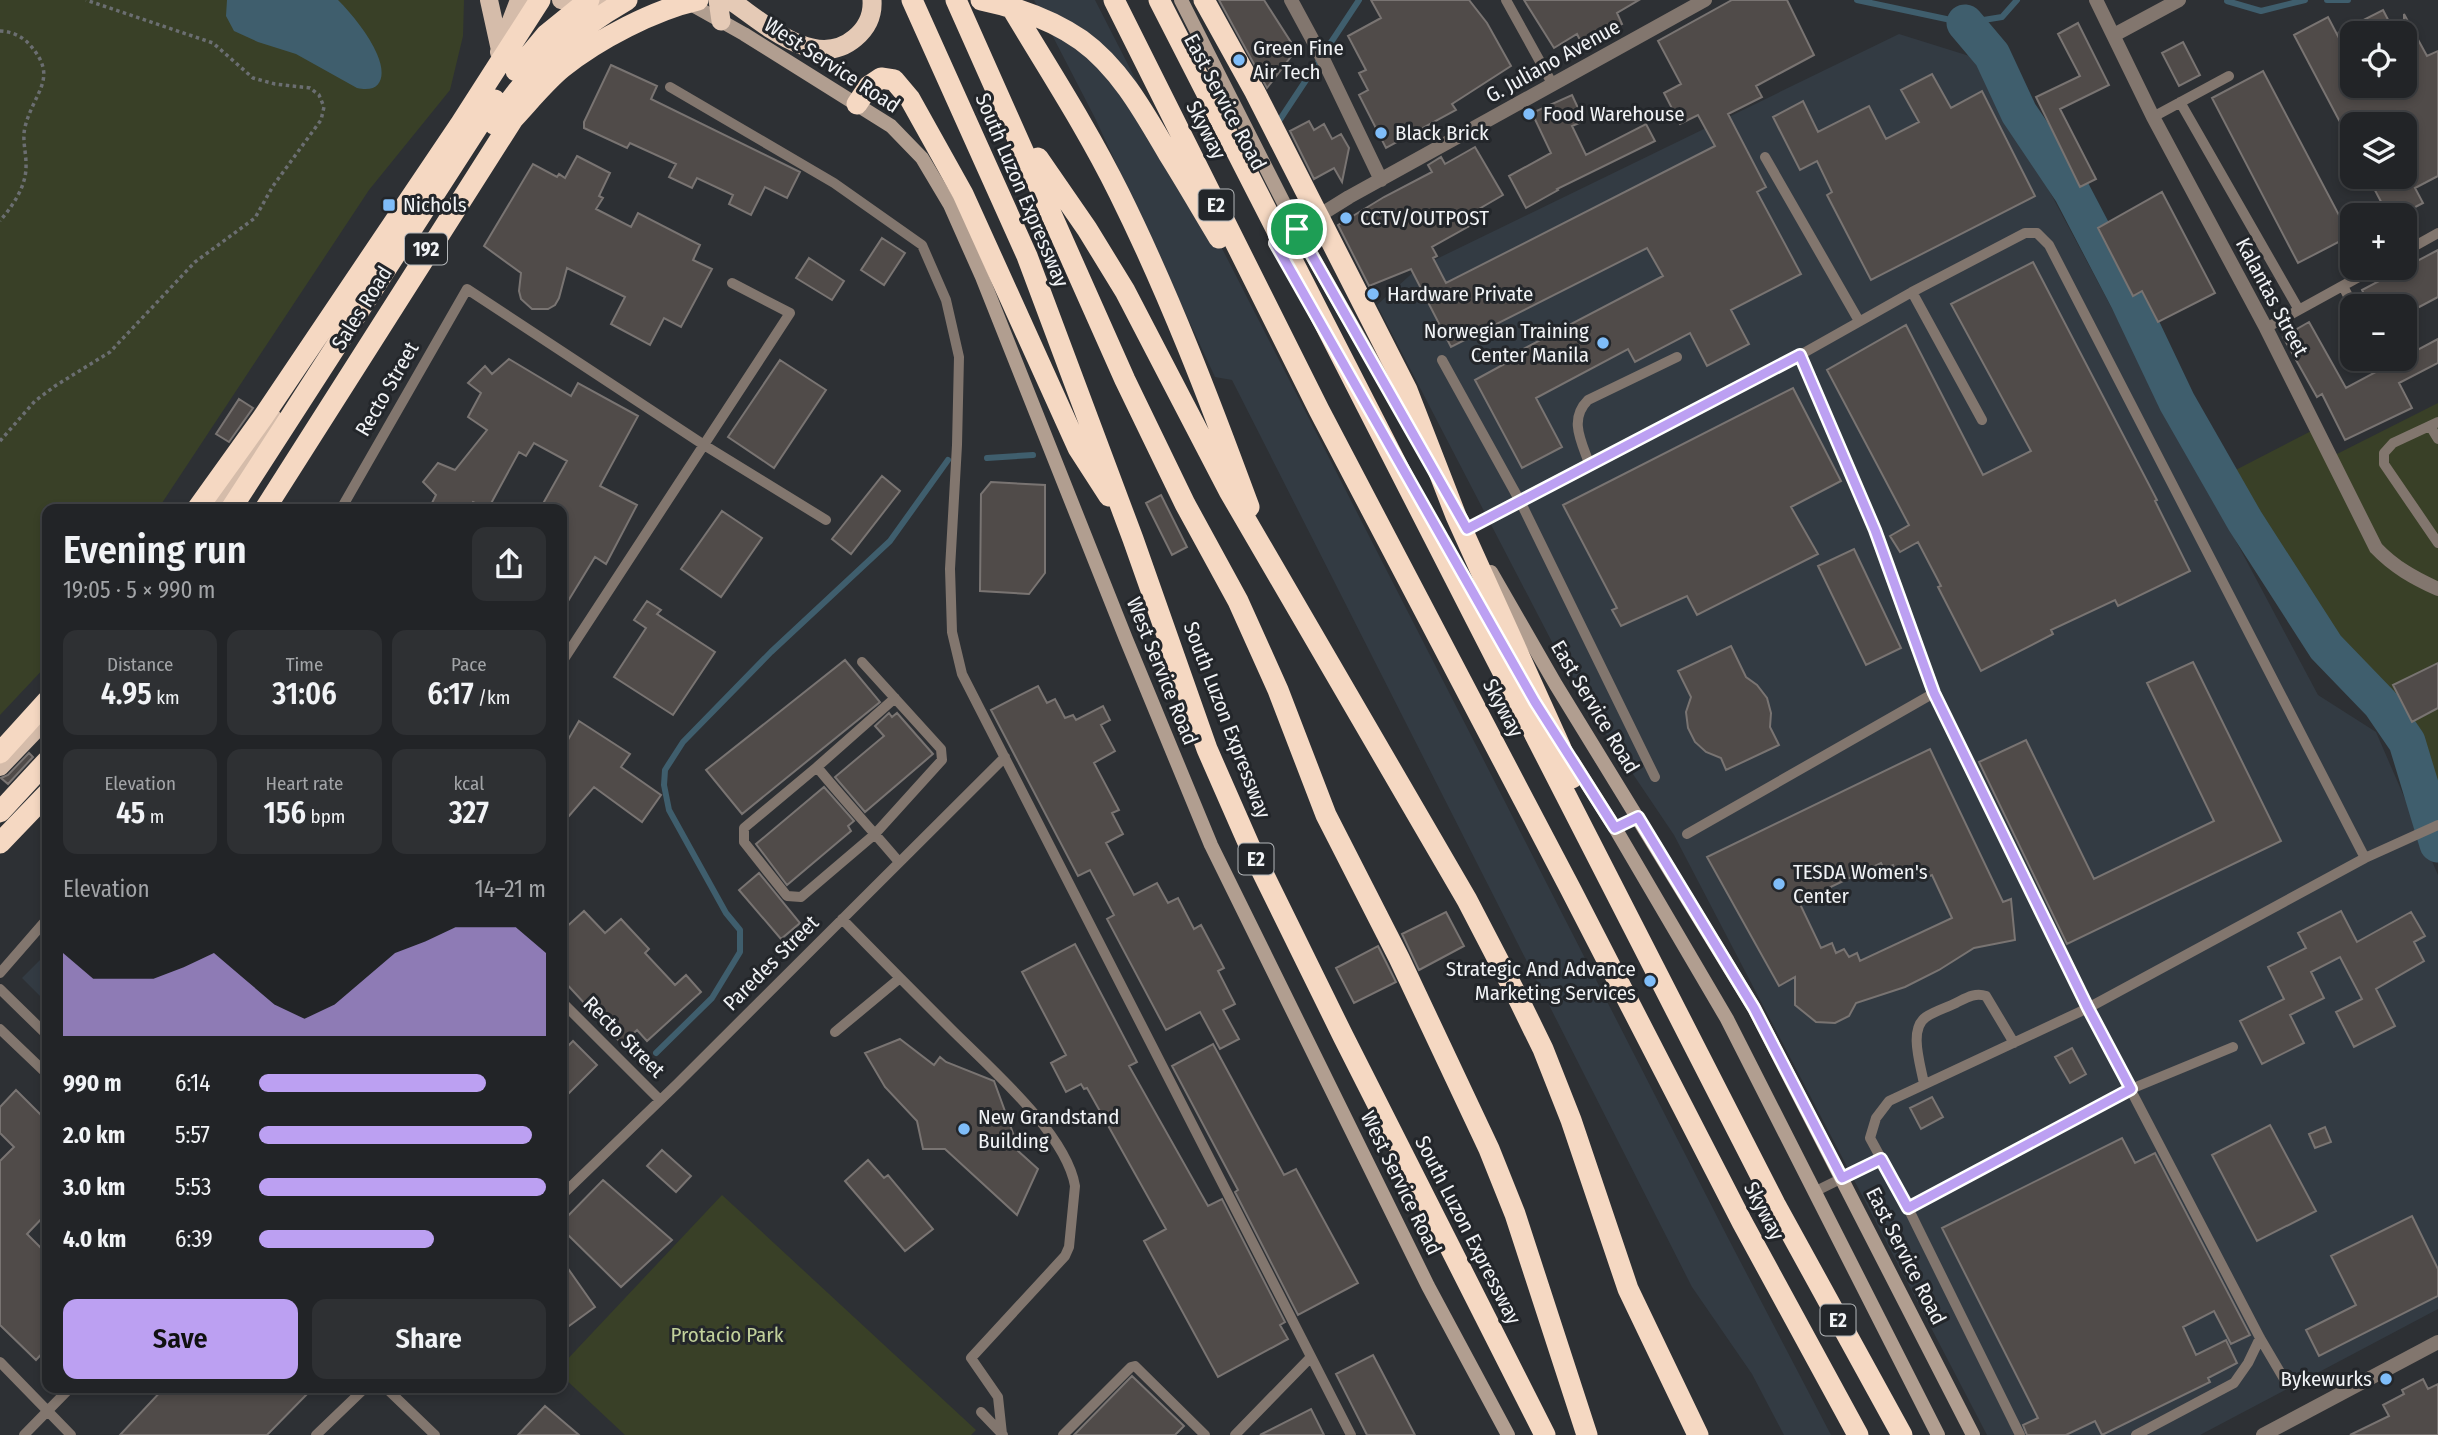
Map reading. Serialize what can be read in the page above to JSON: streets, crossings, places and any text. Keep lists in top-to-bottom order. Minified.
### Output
{"streets":{"highway":["Skyway","South Luzon Expressway","E2"],"main road":["West Service Road","East Service Road","192","Sales Road"],"street":["G. Juliano Avenue","Kalantas Street"],"lane":["Recto Street","Paredes Street"]},"crossings":[["G. Juliano Avenue","East Service Road"],["Recto Street","Paredes Street"]],"parks":["Protacio Park"],"places":{"other":["Green Fine Air Tech","Food Warehouse","Black Brick","CCTV/OUTPOST","Hardware Private","Norwegian Training Center Manila","TESDA Women's Center","Strategic And Advance Marketing Services","New Grandstand Building","Bykewurks"],"transit":["Nichols"]},"page":{"map_buttons":["+","−"],"heading":["Evening run","19:05 · 5 × 990 m"],"stats":[["Distance","4.95 km"],["Time","31:06"],["Pace","6:17 /km"],["Elevation","45 m"],["Heart rate","156 bpm"],["kcal","327"]],"chart":["Elevation","14–21 m"],"list":[{"name":"990 m","note":"6:14"},{"name":"2.0 km","note":"5:57"},{"name":"3.0 km","note":"5:53"},{"name":"4.0 km","note":"6:39"}],"buttons":["Save","Share"]}}
